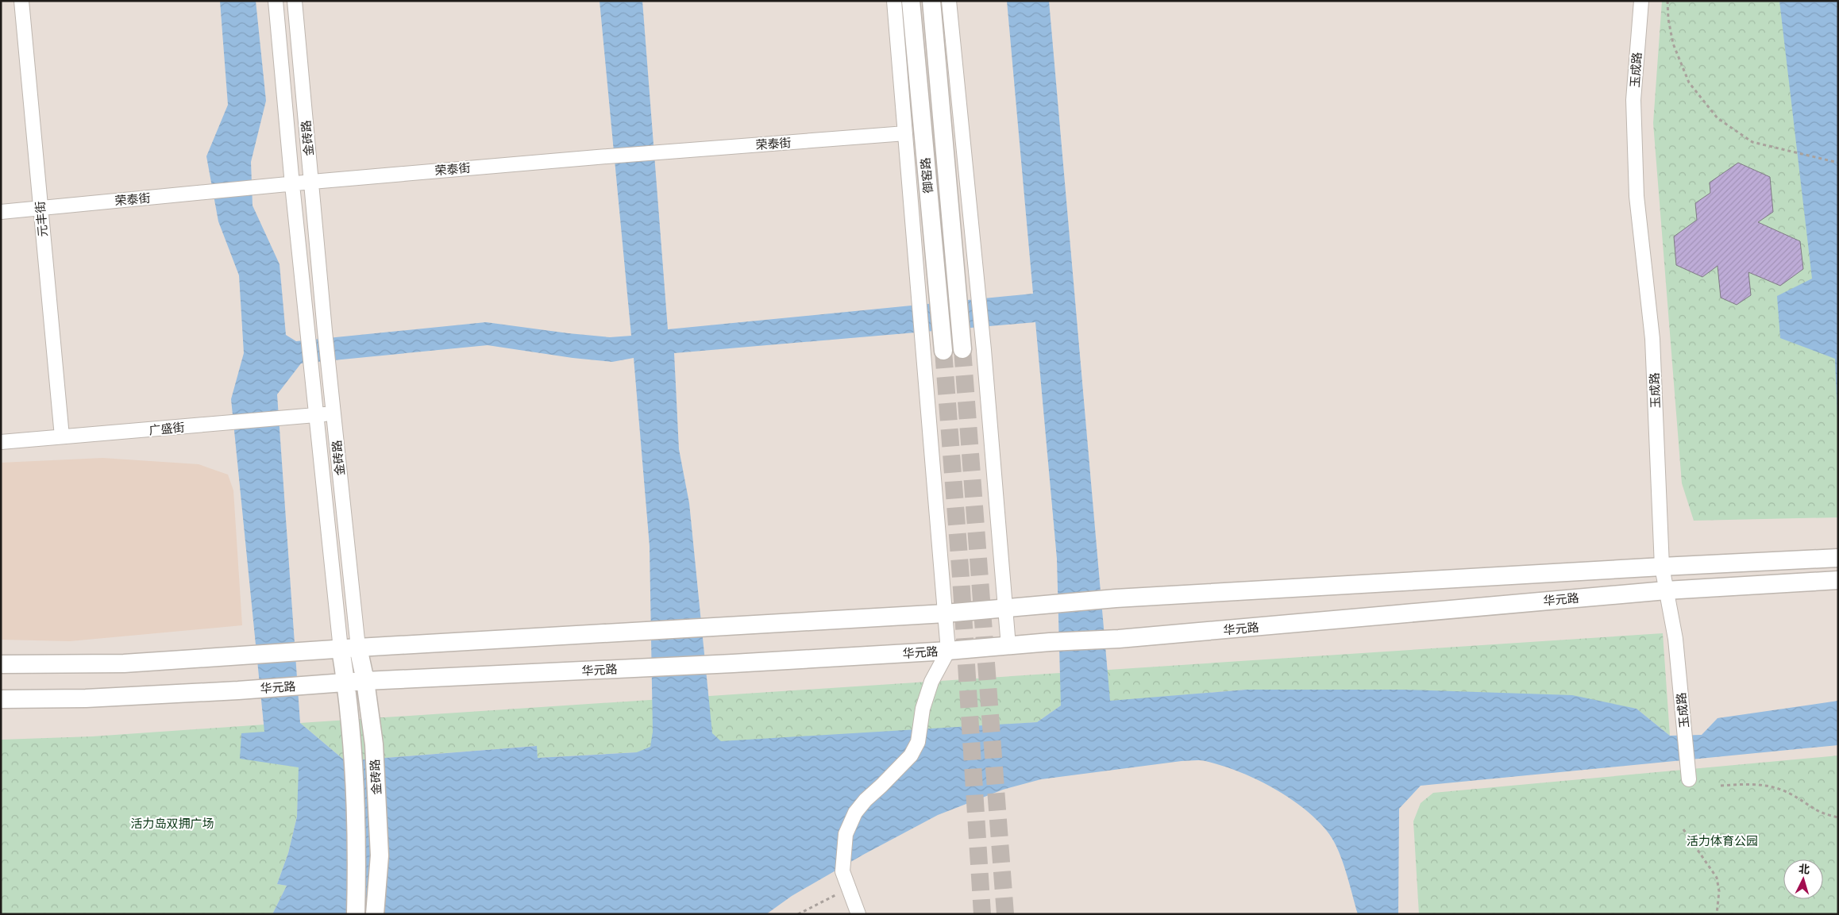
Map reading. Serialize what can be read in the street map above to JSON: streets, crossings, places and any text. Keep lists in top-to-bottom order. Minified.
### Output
{"streets":{"main road":["金砖路","御窑路","华元路"],"street":["玉成路","荣泰街","元丰街","广盛街"]},"crossings":[["玉成路","华元路"],["金砖路","荣泰街"],["金砖路","广盛街"],["金砖路","华元路"],["荣泰街","元丰街"],["元丰街","广盛街"]],"parks":["活力岛双拥广场","活力体育公园"],"north":"top"}
